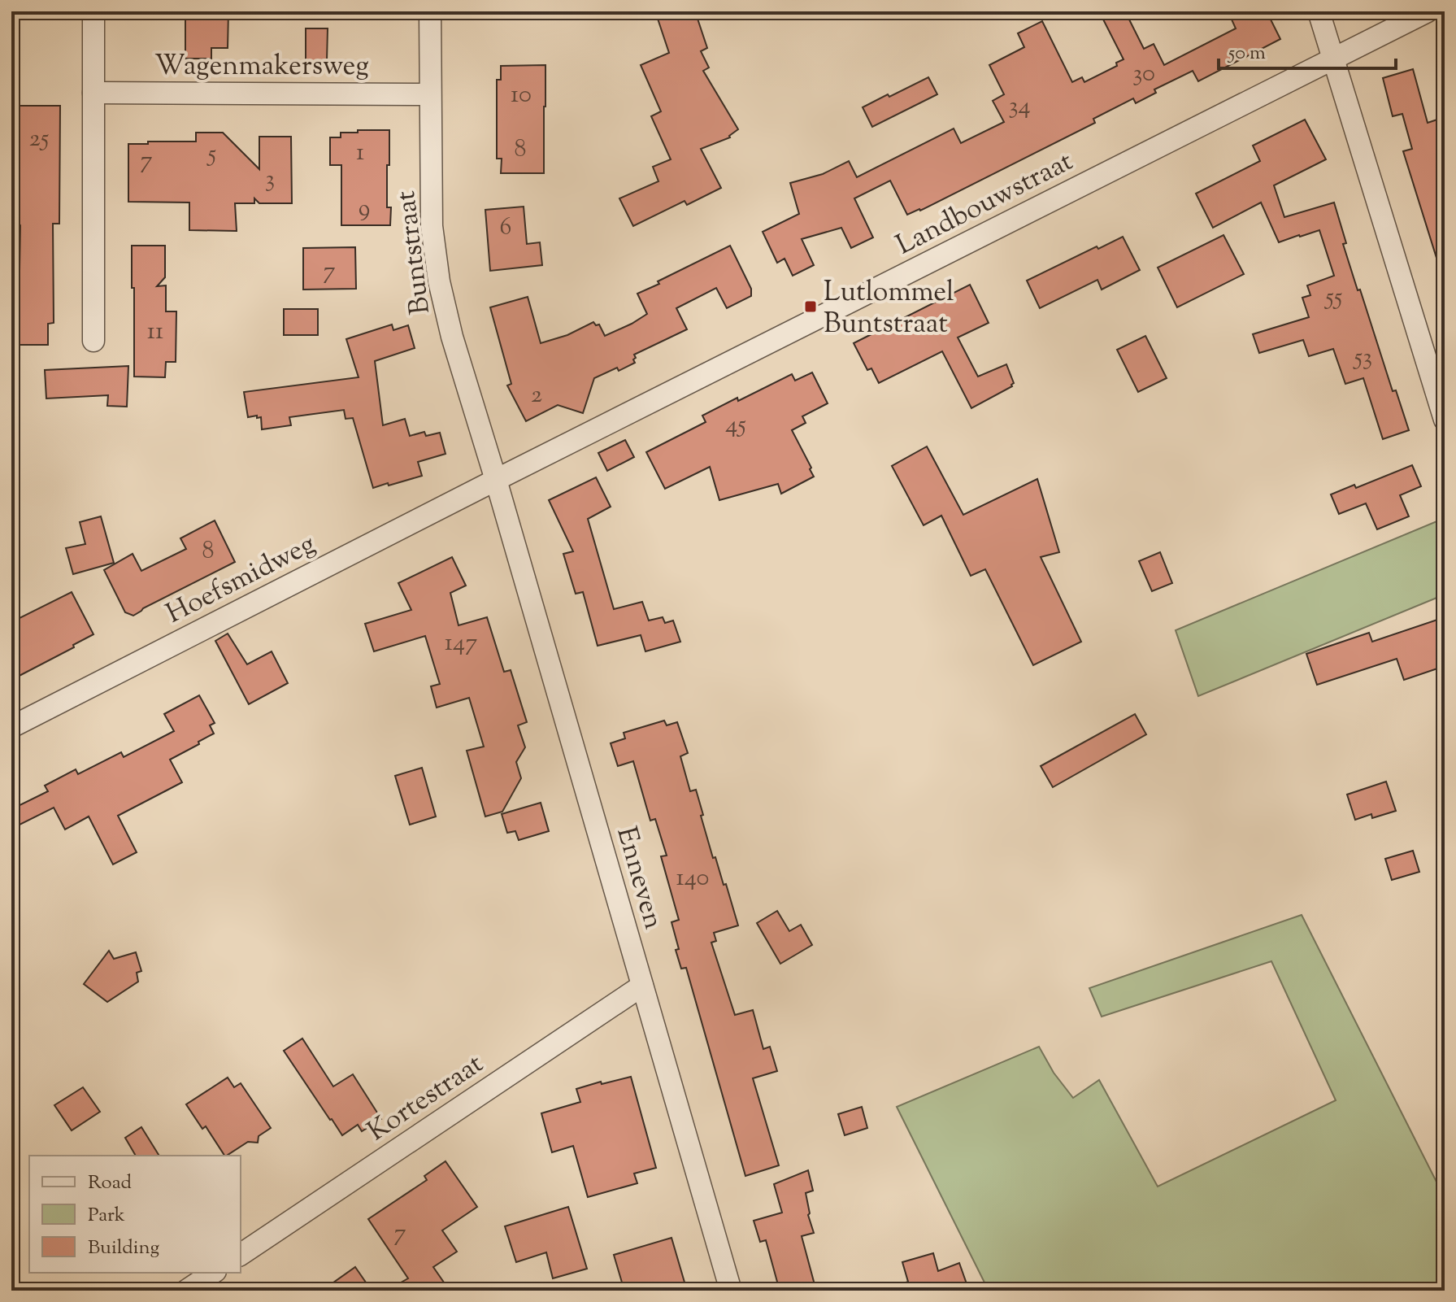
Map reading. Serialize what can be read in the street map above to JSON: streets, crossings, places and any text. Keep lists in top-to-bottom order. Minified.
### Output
{"streets":{"street":["Wagenmakersweg","Landbouwstraat","Buntstraat","Hoefsmidweg","Enneven","Kortestraat"]},"crossings":[["Wagenmakersweg","Buntstraat"],["Landbouwstraat","Buntstraat"],["Landbouwstraat","Hoefsmidweg"],["Landbouwstraat","Enneven"],["Buntstraat","Hoefsmidweg"],["Buntstraat","Enneven"],["Hoefsmidweg","Enneven"],["Enneven","Kortestraat"]],"places":{"transit":["Lutlommel Buntstraat"]},"house_numbers":["30","10","34","25","8","1","5","7","3","9","6","7","55","11","53","2","45","8","147","140","7"],"legend":["Road","Park","Building"],"scale_bar":"50 m"}
